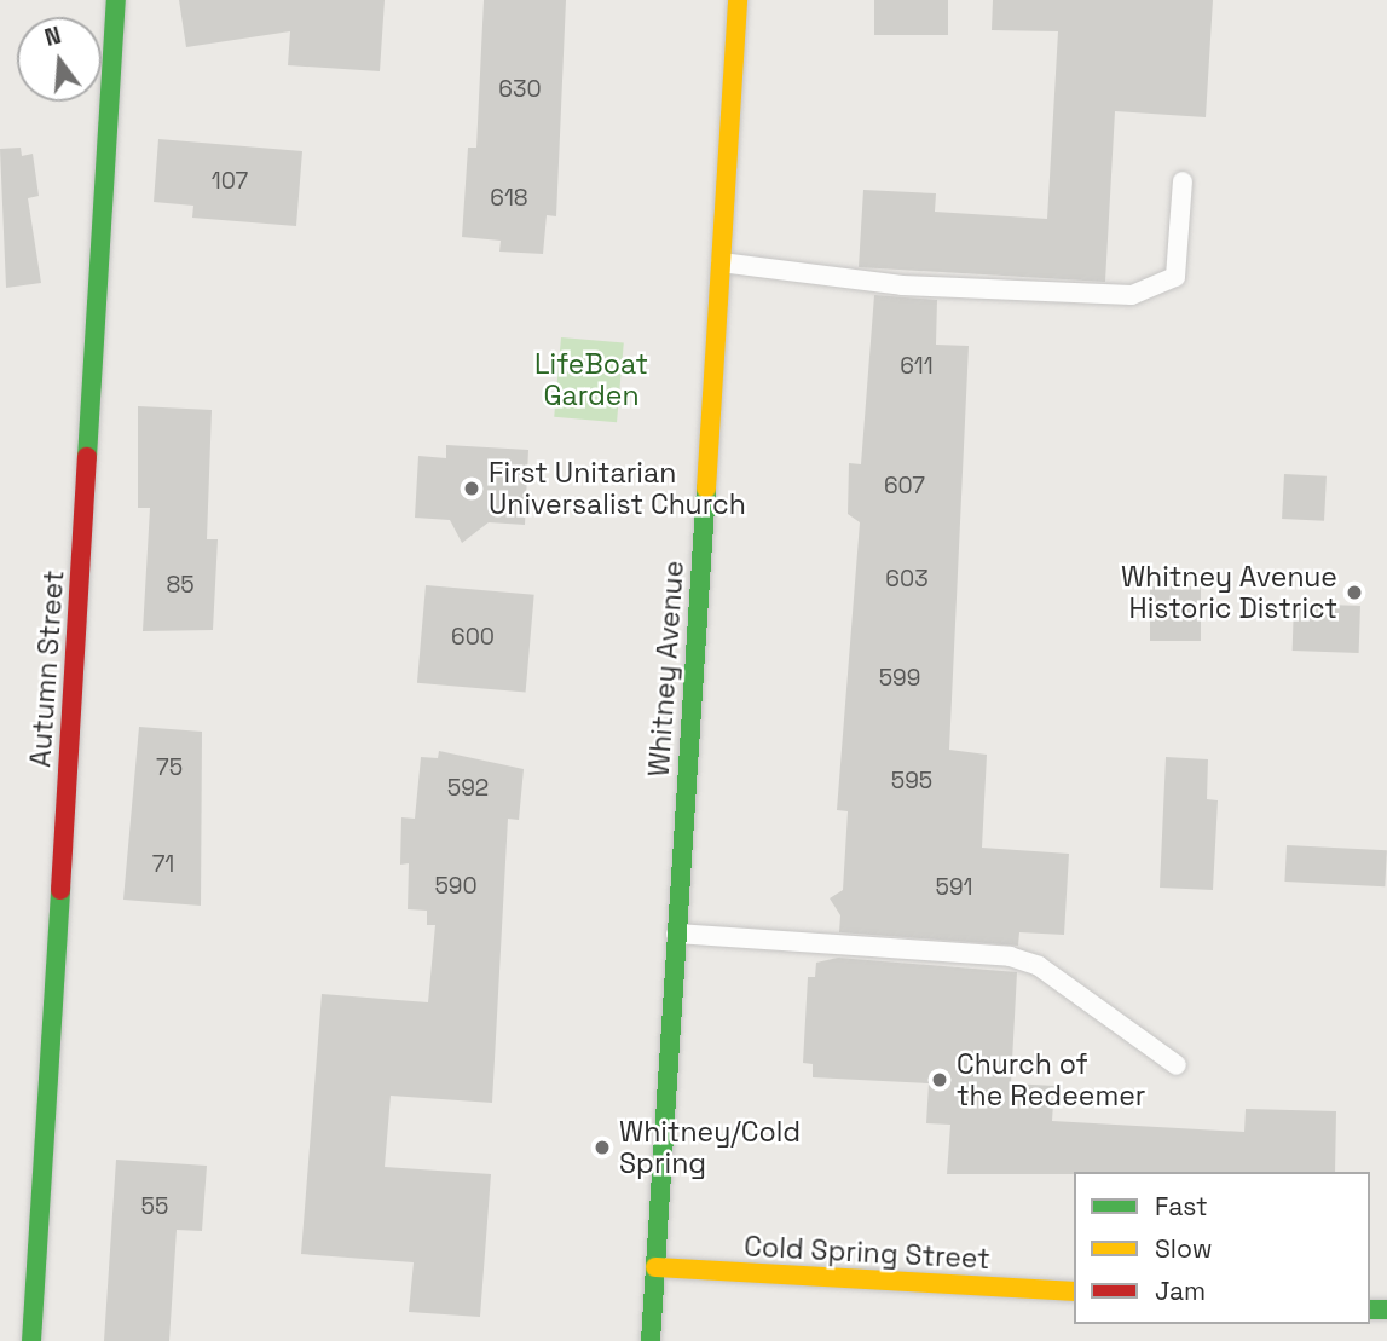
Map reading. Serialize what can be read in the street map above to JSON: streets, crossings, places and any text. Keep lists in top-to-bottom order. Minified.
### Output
{"streets":{"street":["Autumn Street","Whitney Avenue","Cold Spring Street"]},"crossings":[["Whitney Avenue","Cold Spring Street"]],"parks":["LifeBoat Garden"],"places":["First Unitarian Universalist Church","Whitney Avenue Historic District","Church of the Redeemer","Whitney/Cold Spring"],"house_numbers":["630","107","618","611","607","603","85","600","599","75","595","592","71","590","591","55"],"legend":["Fast","Slow","Jam"],"north":"top"}
